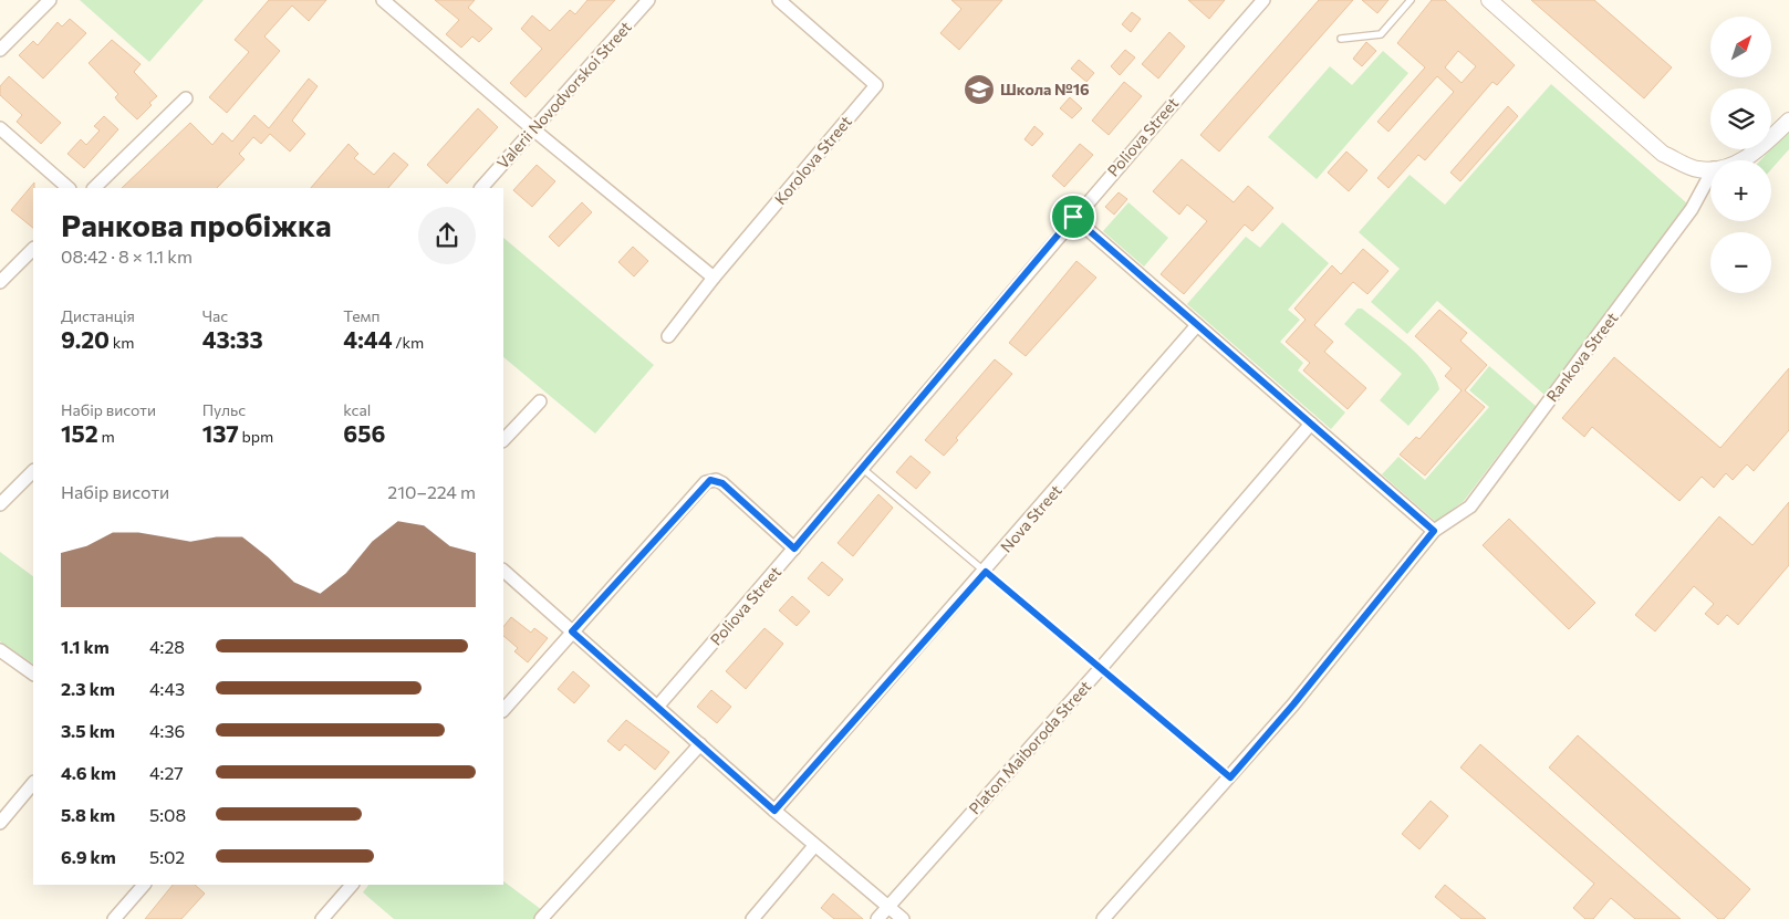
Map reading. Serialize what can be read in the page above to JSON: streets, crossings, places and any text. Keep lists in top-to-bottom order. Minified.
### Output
{"streets":{"street":["Valerii Novodvorskoi Street","Poliova Street","Korolova Street","Rankova Street","Nova Street","Platon Maiboroda Street"]},"places":{"school or university":["Школа №16"]},"north":"top right","page":{"map_buttons":["+","−"],"heading":["Ранкова пробіжка","08:42 · 8 × 1.1 km"],"stats":[["Дистанція","9.20 km"],["Час","43:33"],["Темп","4:44 /km"],["Набір висоти","152 m"],["Пульс","137 bpm"],["kcal","656"]],"chart":["Набір висоти","210–224 m"],"list":[{"name":"1.1 km","note":"4:28"},{"name":"2.3 km","note":"4:43"},{"name":"3.5 km","note":"4:36"},{"name":"4.6 km","note":"4:27"},{"name":"5.8 km","note":"5:08"},{"name":"6.9 km","note":"5:02"}]}}
